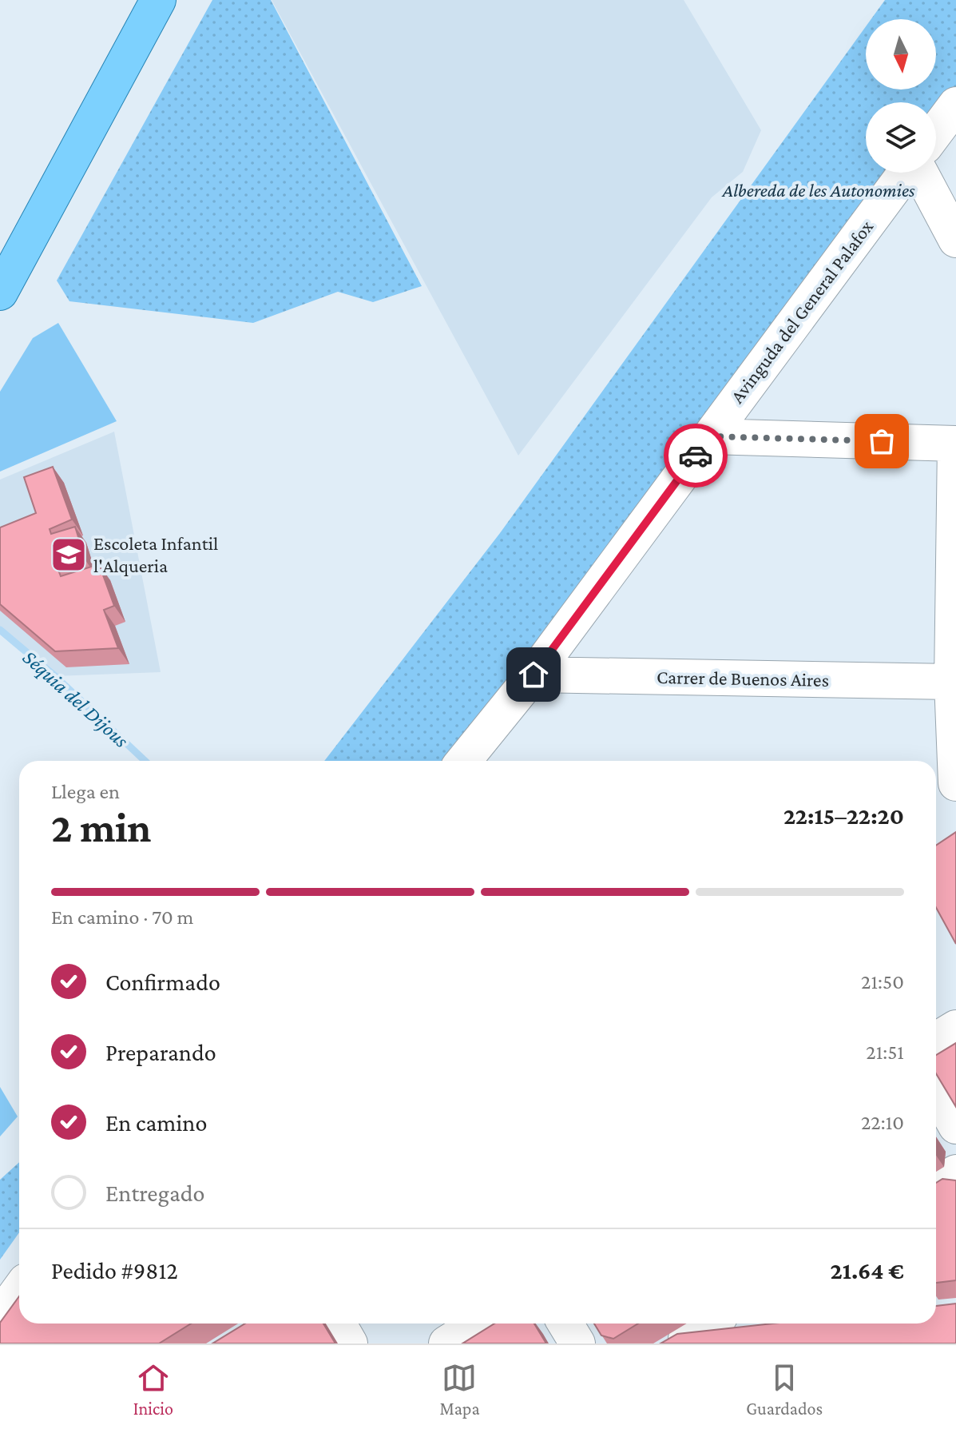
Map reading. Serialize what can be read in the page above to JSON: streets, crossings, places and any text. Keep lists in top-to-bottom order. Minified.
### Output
{"streets":{"street":["Avinguda del General Palafox","Carrer de Buenos Aires"]},"crossings":[["Avinguda del General Palafox","Carrer de Buenos Aires"]],"water":["Séquia del Dijous"],"parks":["Albereda de les Autonomies"],"places":{"school or university":["Escoleta Infantil l'Alqueria"]},"north":"bottom","page":{"heading":["2 min","Llega en","22:15–22:20"],"panel":["Pedido #9812","21.64 €"],"bar":"En camino · 70 m","list":[["Confirmado","21:50"],["Preparando","21:51"],["En camino","22:10"],"Entregado"],"tabs":["Inicio","Mapa","Guardados"]}}
